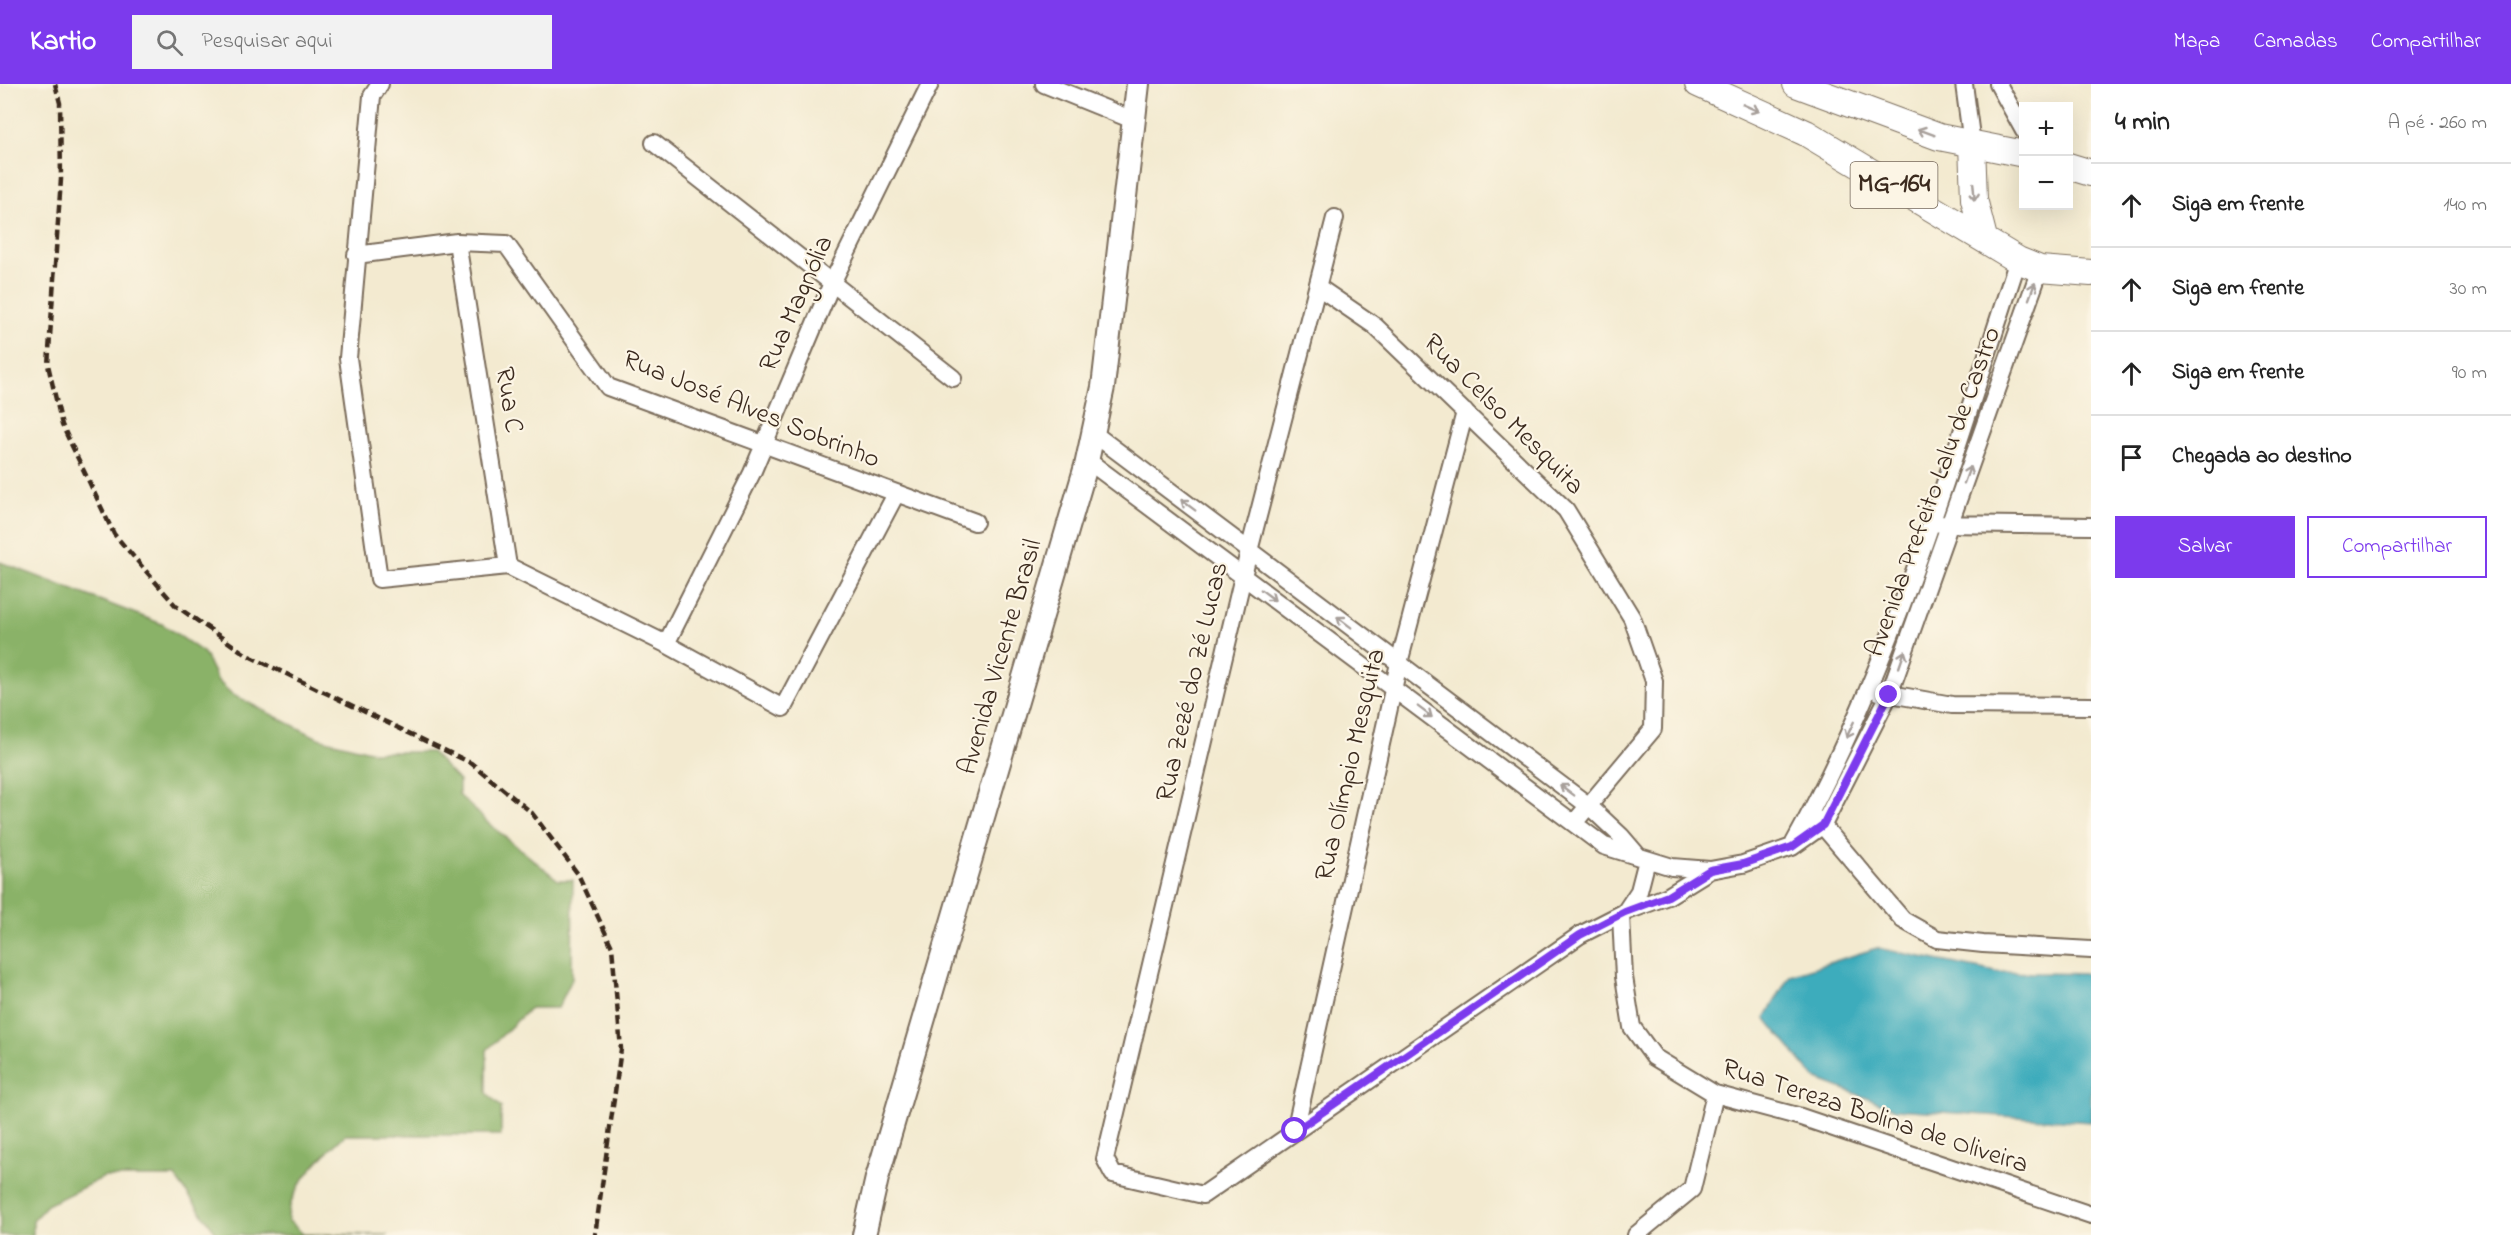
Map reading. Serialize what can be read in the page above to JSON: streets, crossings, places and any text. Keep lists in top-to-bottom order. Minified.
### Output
{"streets":{"main road":["MG-164"],"street":["Rua Magnólia","Rua C","Rua José Alves Sobrinho","Rua Celso Mesquita","Avenida Prefeito Lalu de Castro","Avenida Vicente Brasil","Rua Zezé do Zé Lucas","Rua Olímpio Mesquita","Rua Tereza Bolina de Oliveira"]},"crossings":[["MG-164","Avenida Prefeito Lalu de Castro"],["Rua Magnólia","Rua José Alves Sobrinho"],["Rua C","Rua José Alves Sobrinho"],["Rua Celso Mesquita","Avenida Prefeito Lalu de Castro"],["Rua Celso Mesquita","Rua Zezé do Zé Lucas"],["Rua Celso Mesquita","Rua Olímpio Mesquita"],["Avenida Prefeito Lalu de Castro","Avenida Vicente Brasil"],["Avenida Prefeito Lalu de Castro","Rua Zezé do Zé Lucas"],["Avenida Prefeito Lalu de Castro","Rua Olímpio Mesquita"],["Rua Zezé do Zé Lucas","Rua Olímpio Mesquita"]],"page":{"header":"Kartio","search":"Pesquisar aqui","nav":["Mapa","Camadas","Compartilhar"],"heading":["4 min","A pé · 260 m"],"map_buttons":["+","−"],"list":[["Siga em frente","140 m"],["Siga em frente","30 m"],["Siga em frente","90 m"],"Chegada ao destino"],"buttons":["Salvar","Compartilhar"]}}
